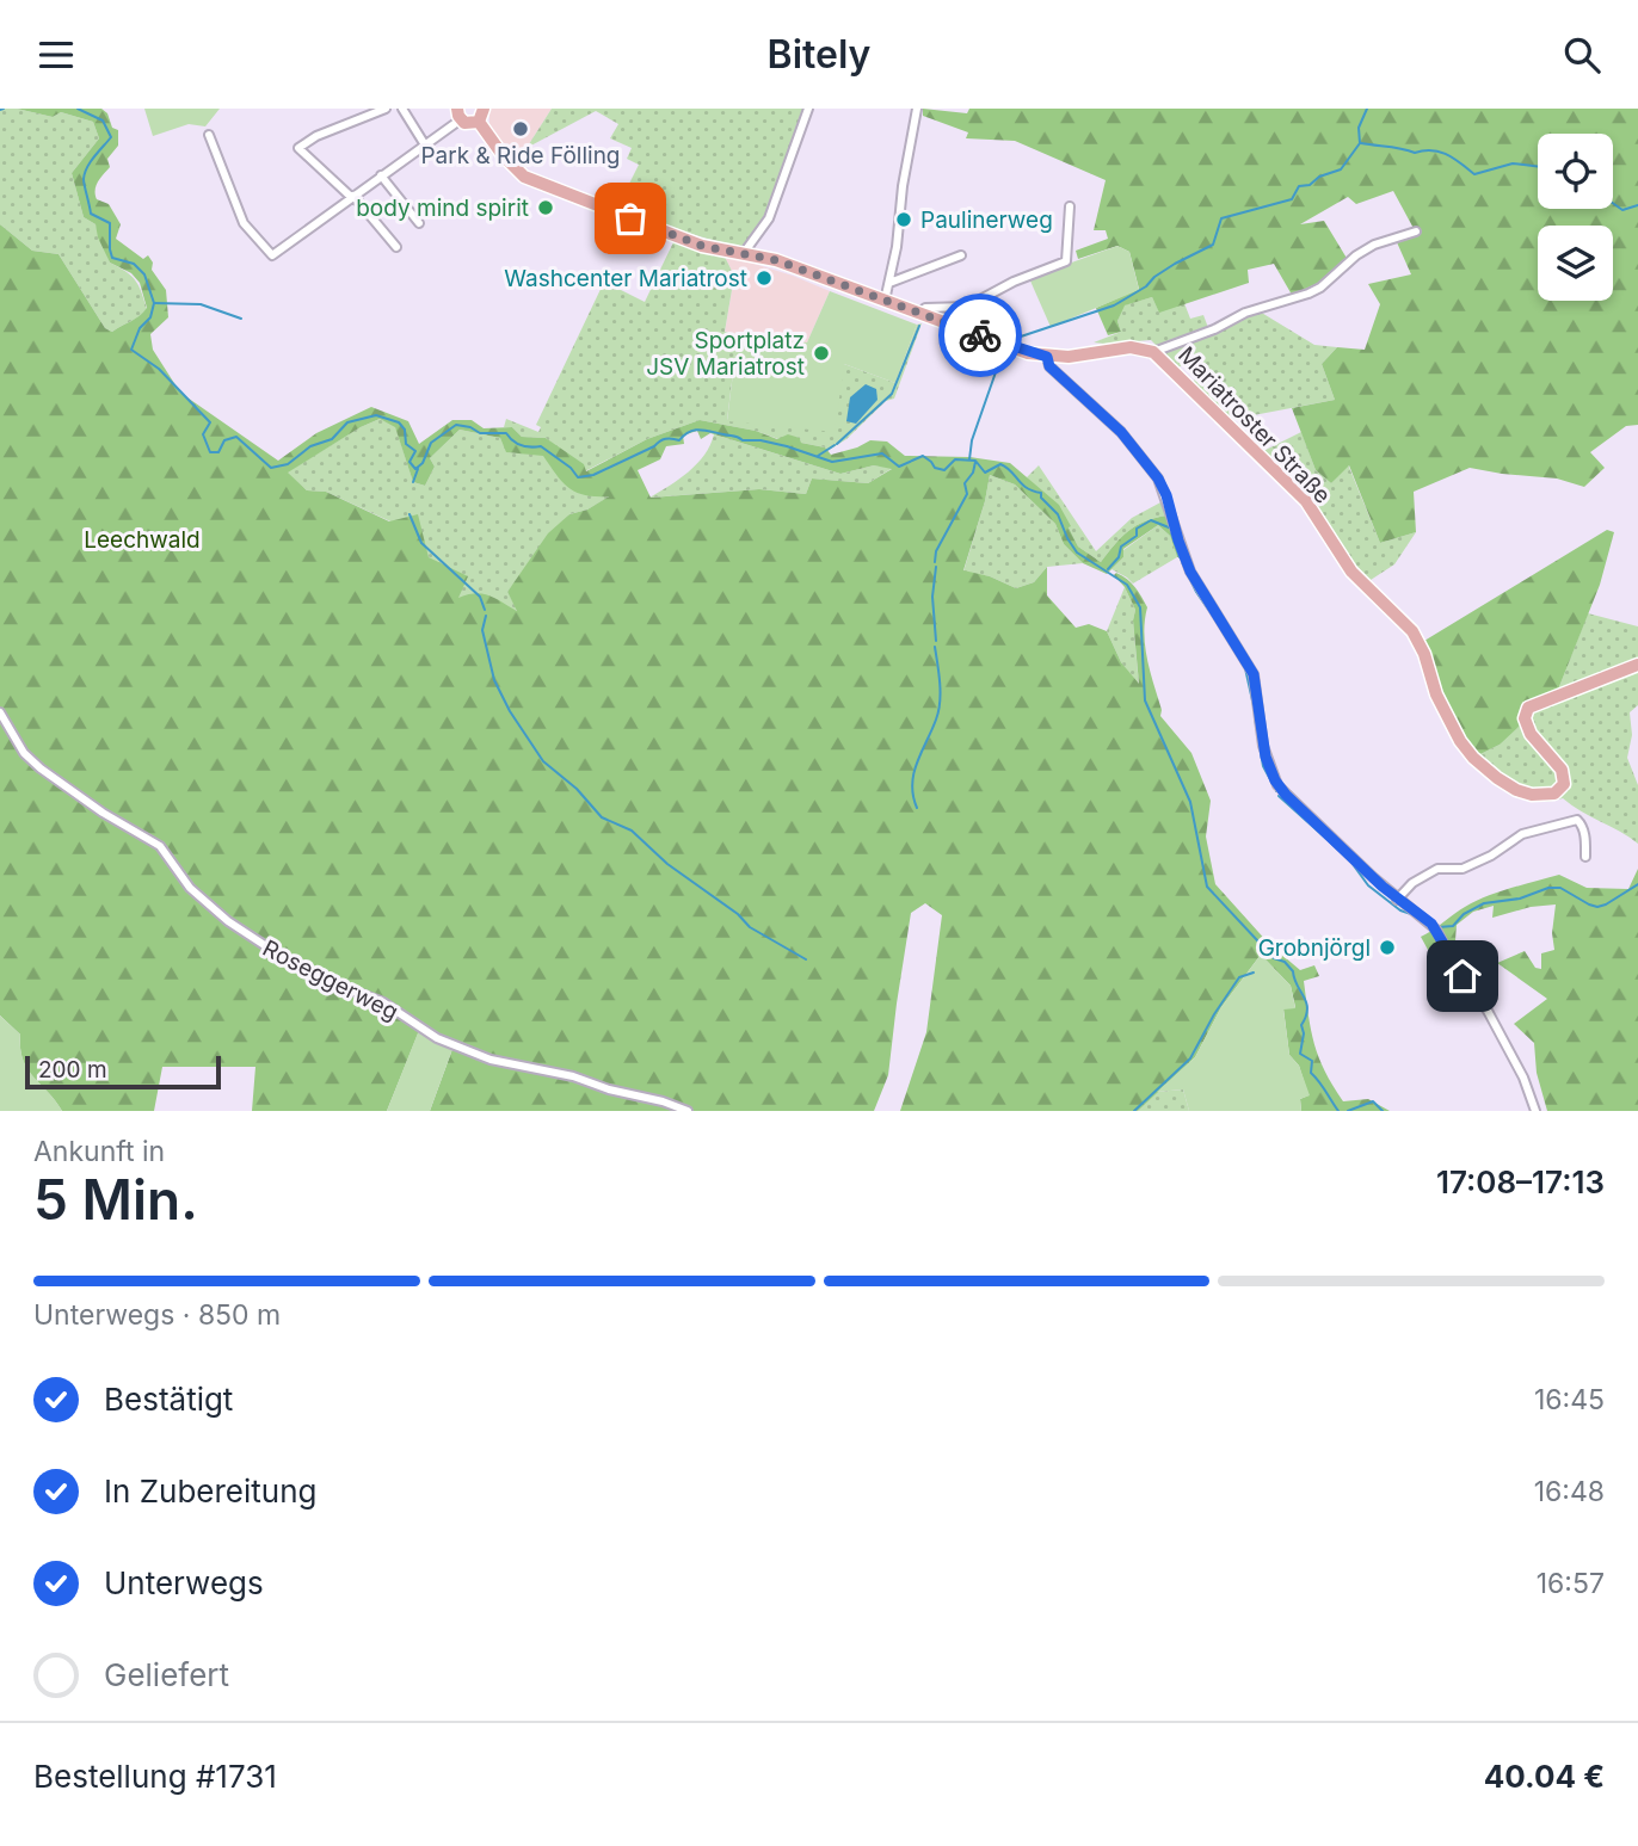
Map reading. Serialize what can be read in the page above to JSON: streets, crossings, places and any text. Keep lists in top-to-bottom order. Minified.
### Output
{"streets":{"main road":["Mariatroster Straße"],"street":["Roseggerweg"]},"parks":["Leechwald"],"places":["Park & Ride Fölling","body mind spirit","Paulinerweg","Washcenter Mariatrost","Sportplatz JSV Mariatrost","Grobnjörgl"],"scale_bar":"200 m","page":{"header":"Bitely","scale":"200 m","heading":["5 Min.","Ankunft in","17:08–17:13"],"panel":["Bestellung #1731","40.04 €"],"bar":"Unterwegs · 850 m","list":[["Bestätigt","16:45"],["In Zubereitung","16:48"],["Unterwegs","16:57"],"Geliefert"]}}
